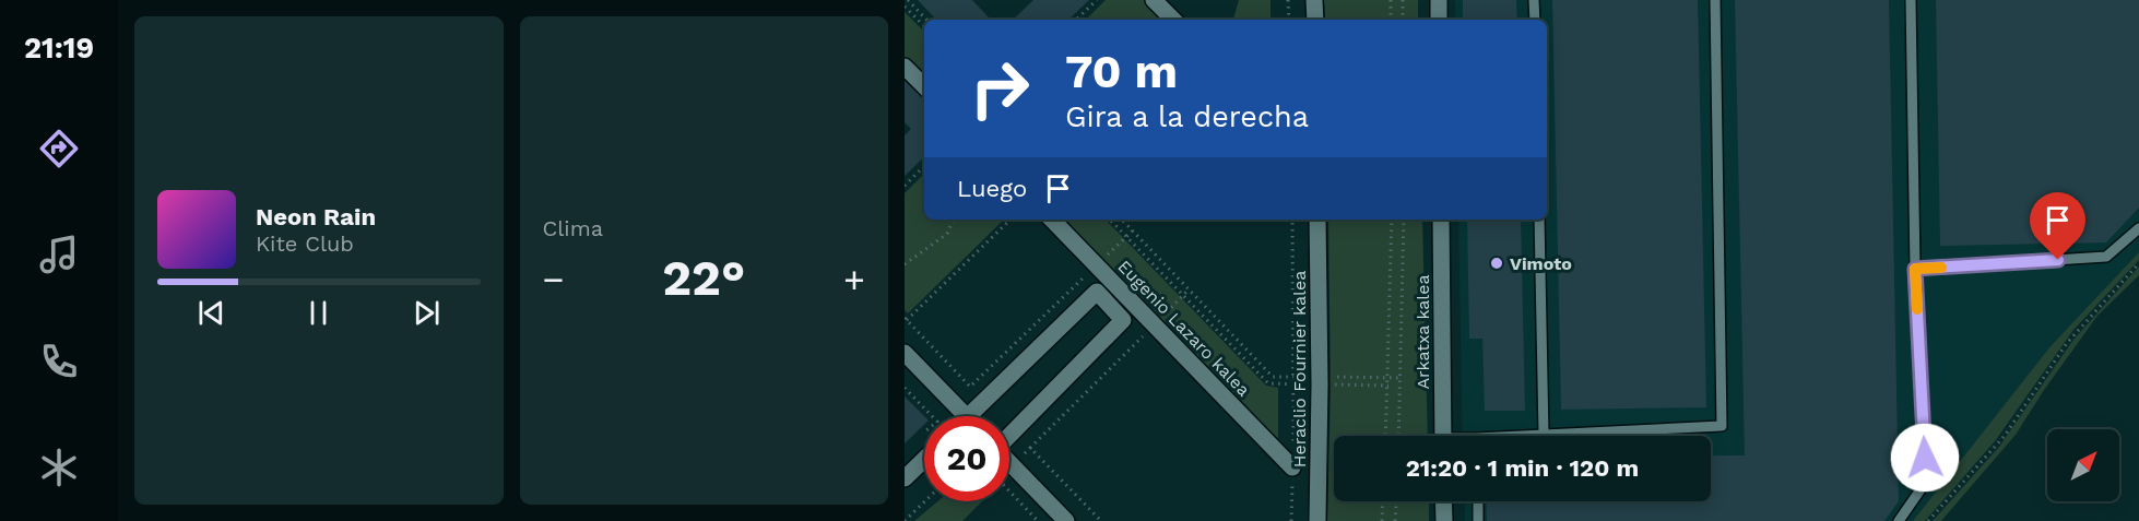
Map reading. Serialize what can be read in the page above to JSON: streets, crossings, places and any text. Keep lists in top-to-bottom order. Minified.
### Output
{"streets":{"street":["Eugenio Lazaro kalea","Arkatxa kalea","Heraclio Fournier kalea"]},"places":["Vimoto"],"north":"top right","page":{"tabs":"21:19","tile":"Clima","turn":["70 m","Gira a la derecha"],"then":"Luego","song":["Neon Rain","Kite Club"],"heat":["−","22°","+"],"limit":"20","trip":"21:20 · 1 min · 120 m"}}
